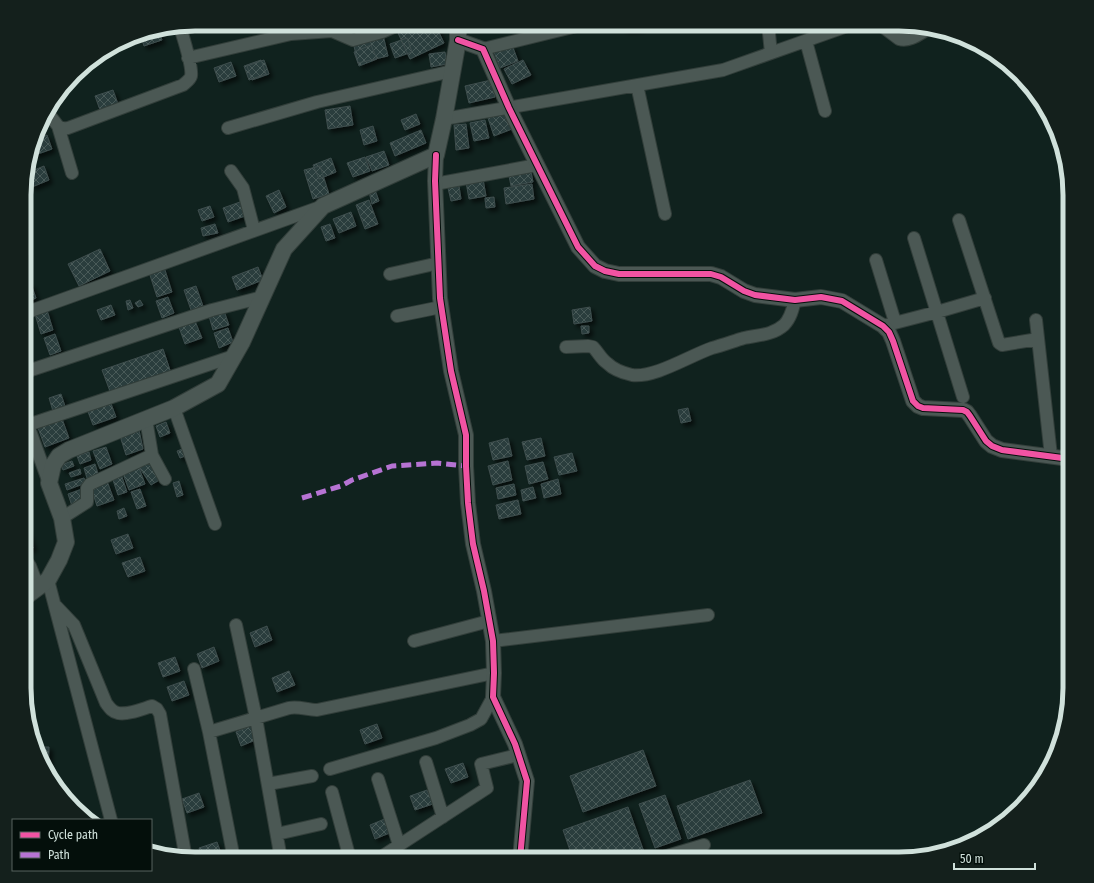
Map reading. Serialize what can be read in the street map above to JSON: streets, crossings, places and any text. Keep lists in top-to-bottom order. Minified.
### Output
{"legend":["Cycle path","Path"],"scale_bar":"50 m"}
